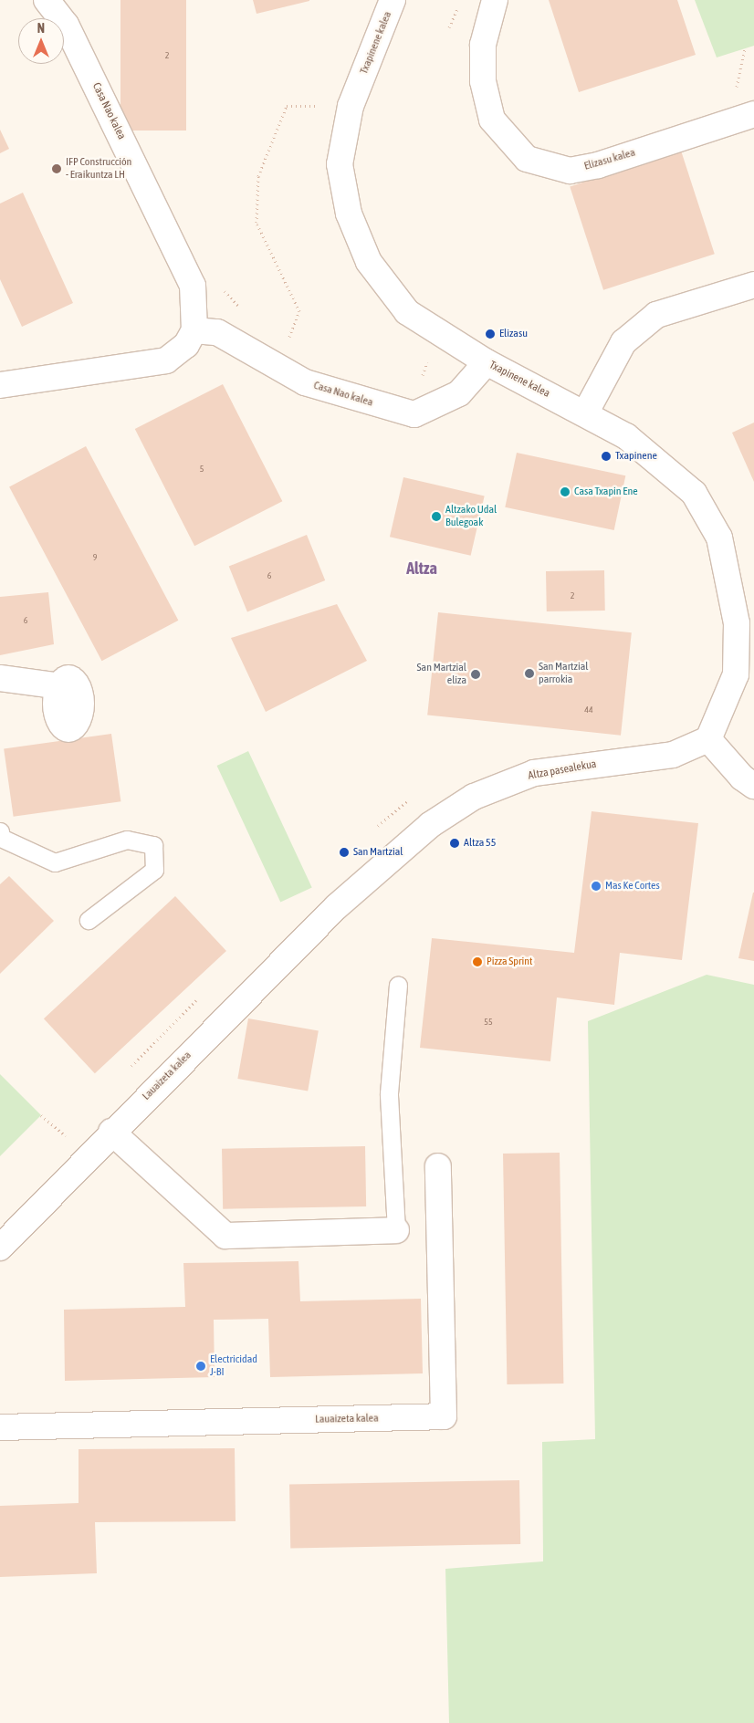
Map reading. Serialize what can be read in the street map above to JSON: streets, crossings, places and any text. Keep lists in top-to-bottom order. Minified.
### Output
{"streets":{"street":["Txapinene kalea","Casa Nao kalea","Elizasu kalea","Altza pasealekua","Lauaizeta kalea"]},"crossings":[["Txapinene kalea","Casa Nao kalea"],["Txapinene kalea","Altza pasealekua"],["Altza pasealekua","Lauaizeta kalea"]],"districts":["Altza"],"places":["IFP Construcción - Eraikuntza LH","Elizasu","Txapinene","Casa Txapin Ene","Altzako Udal Bulegoak","San Martzial parrokia","San Martzial eliza","Altza 55","San Martzial","Mas Ke Cortes","Pizza Sprint","Electricidad J-BI"],"house_numbers":["2","5","9","6","2","6","44","55"],"north":"top"}
